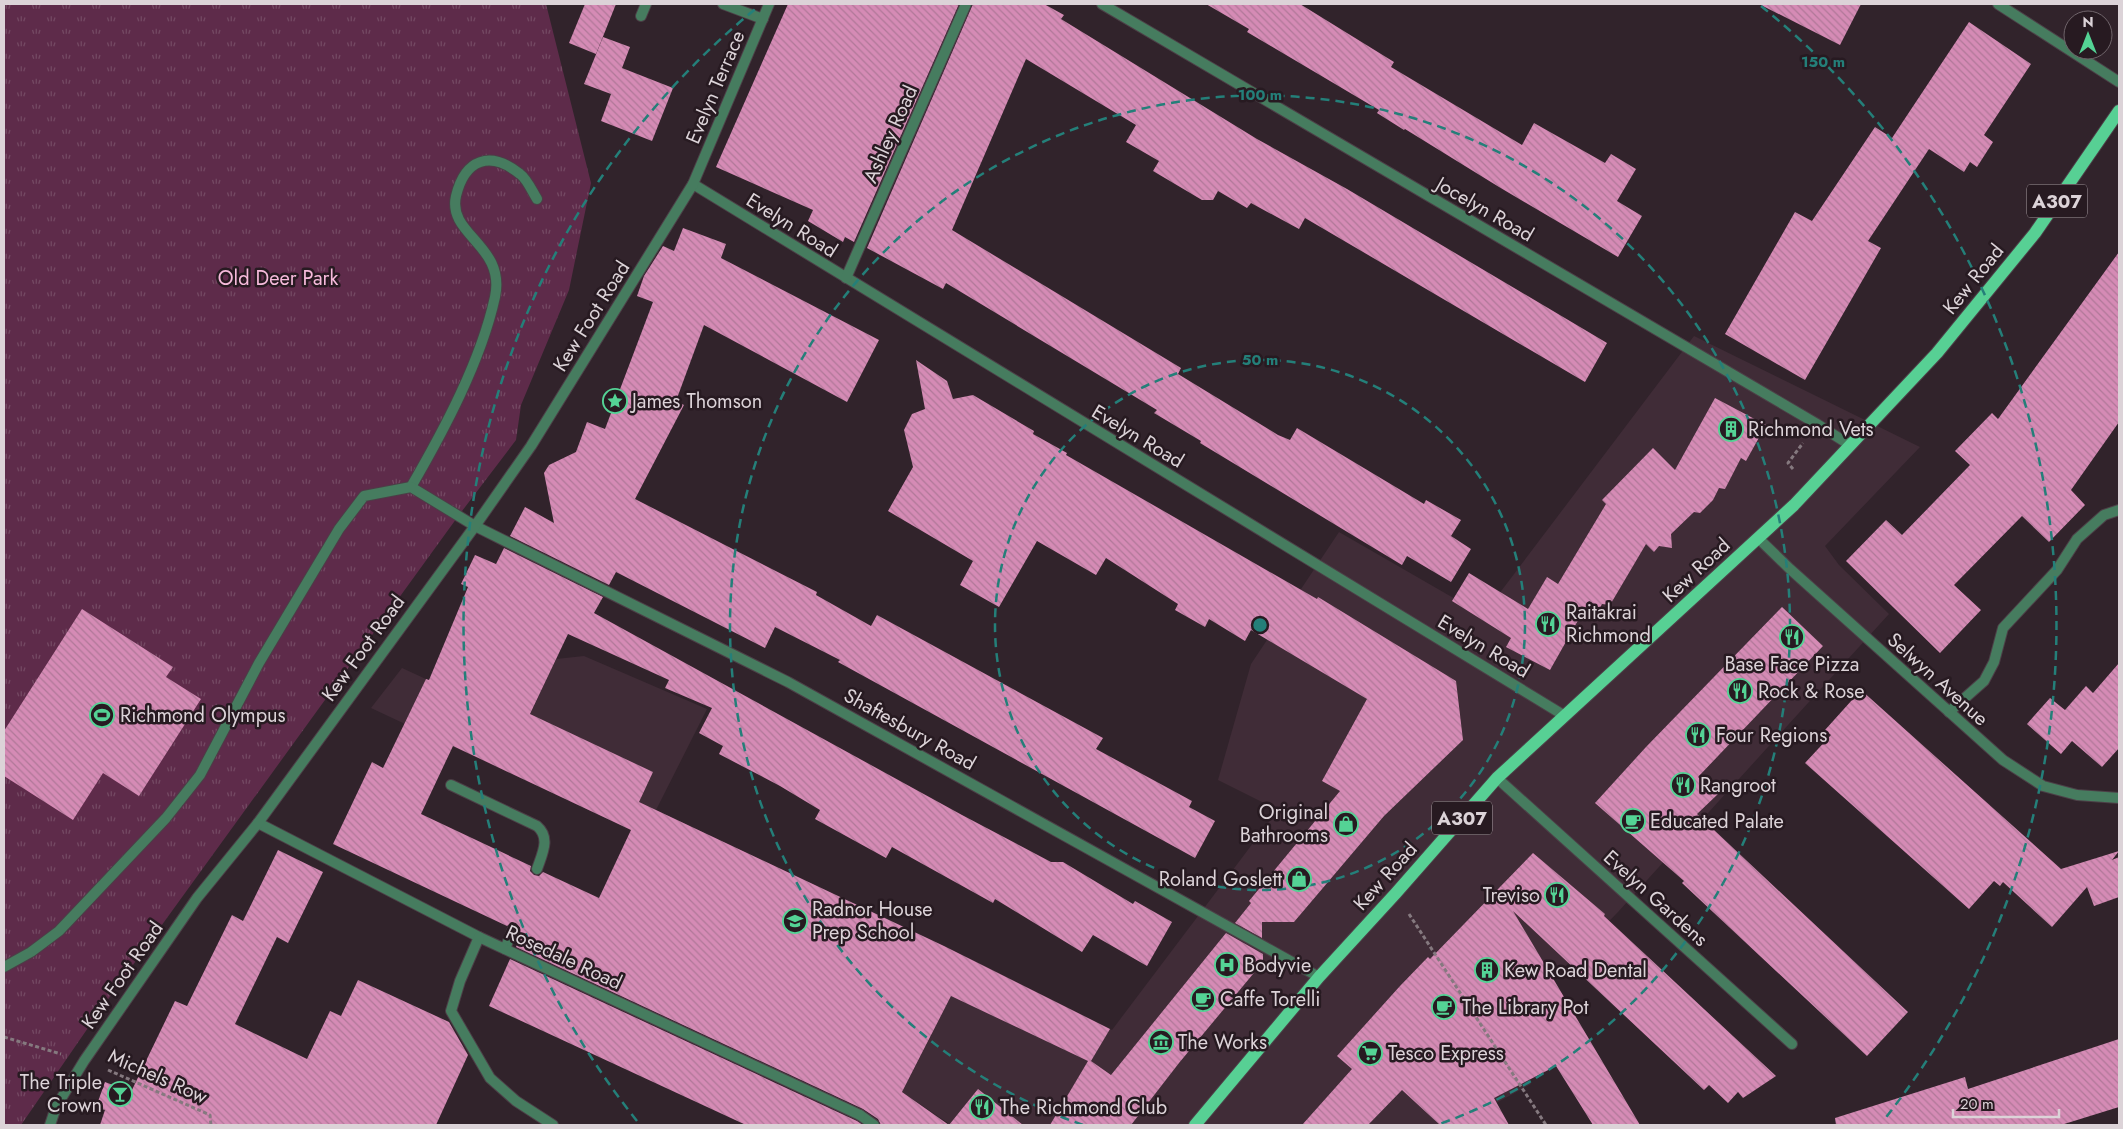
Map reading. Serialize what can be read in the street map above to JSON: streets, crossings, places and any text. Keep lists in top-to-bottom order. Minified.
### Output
{"streets":{"main road":["A307","Kew Road"],"street":["Evelyn Terrace","Ashley Road","Jocelyn Road","Evelyn Road","Kew Foot Road","Selwyn Avenue","Shaftesbury Road","Evelyn Gardens","Rosedale Road"],"path":["Michels Row"]},"crossings":[["Evelyn Terrace","Evelyn Road"],["Evelyn Terrace","Kew Foot Road"],["Ashley Road","Evelyn Road"],["Jocelyn Road","Kew Road"],["Evelyn Road","Kew Road"],["Evelyn Road","Kew Foot Road"],["Kew Road","Selwyn Avenue"],["Kew Road","Shaftesbury Road"],["Kew Road","Evelyn Gardens"],["Kew Foot Road","Shaftesbury Road"],["Kew Foot Road","Rosedale Road"],["Kew Foot Road","Michels Row"]],"parks":["Old Deer Park"],"places":{"place":["James Thomson"],"building":["Richmond Vets","Kew Road Dental"],"restaurant":["Raitakrai Richmond","Base Face Pizza","Rock & Rose","Four Regions","Rangroot","Treviso","The Richmond Club"],"sports":["Richmond Olympus"],"cafe":["Educated Palate","Caffe Torelli","The Library Pot"],"shop":["Original Bathrooms","Roland Goslett"],"school or university":["Radnor House Prep School"],"hospital":["Bodyvie"],"museum":["The Works"],"supermarket":["Tesco Express"],"bar":["The Triple Crown"]},"scale_bar":"20 m","north":"top","rings":["150 m","100 m","50 m"]}
